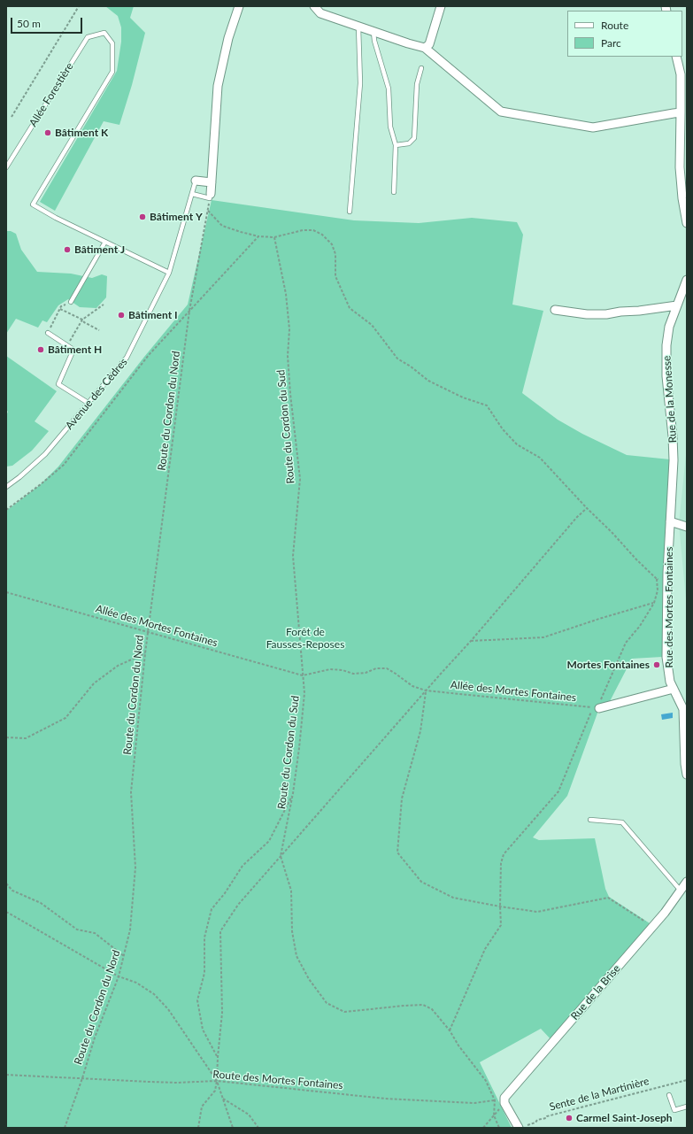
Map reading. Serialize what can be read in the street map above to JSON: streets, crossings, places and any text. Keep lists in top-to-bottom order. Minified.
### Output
{"streets":{"street":["Rue de la Monesse","Rue des Mortes Fontaines","Rue de la Brise"],"lane":["Allée Forestière","Avenue des Cèdres"],"path":["Route du Cordon du Nord","Route du Cordon du Sud","Allée des Mortes Fontaines","Route des Mortes Fontaines","Sente de la Martinière"]},"crossings":[["Rue de la Monesse","Rue des Mortes Fontaines"],["Route du Cordon du Nord","Allée des Mortes Fontaines"],["Route du Cordon du Nord","Route des Mortes Fontaines"],["Route du Cordon du Sud","Allée des Mortes Fontaines"],["Route du Cordon du Sud","Route des Mortes Fontaines"],["Rue de la Brise","Route des Mortes Fontaines"]],"parks":["Forêt de Fausses-Reposes"],"places":["Bâtiment K","Bâtiment Y","Bâtiment J","Bâtiment I","Bâtiment H","Mortes Fontaines","Carmel Saint-Joseph"],"legend":["Route","Parc"],"scale_bar":"50 m"}
